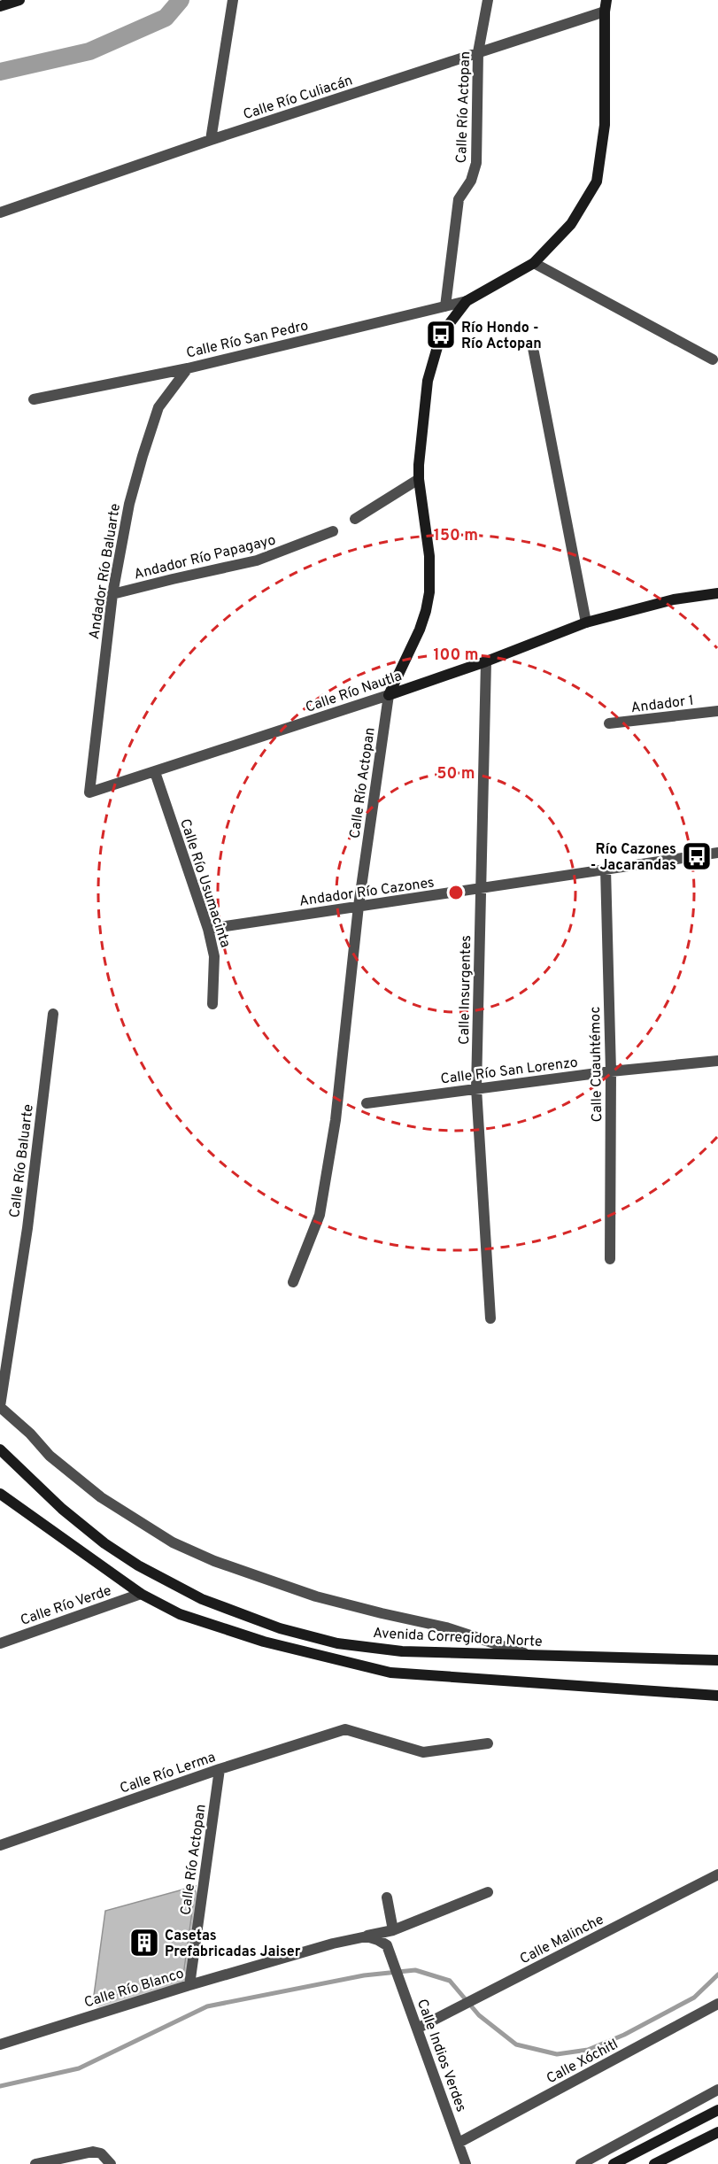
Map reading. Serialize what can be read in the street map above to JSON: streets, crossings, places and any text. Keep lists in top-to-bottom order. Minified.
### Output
{"streets":{"main road":["Calle Río Actopan","Calle Río Nautla","Avenida Corregidora Norte"],"street":["Calle Río Culiacán","Calle Río San Pedro","Andador Río Papagayo","Andador Río Baluarte","Andador 1","Calle Río Usumacinta","Andador Río Cazones","Calle Insurgentes","Calle Cuauhtémoc","Calle Río San Lorenzo","Calle Río Baluarte","Calle Río Verde","Calle Río Lerma","Calle Malinche","Calle Río Blanco","Calle Indios Verdes","Calle Xóchitl"]},"crossings":[["Calle Río Culiacán","Calle Río Actopan"],["Calle Río Actopan","Calle Río San Pedro"],["Calle Río Actopan","Calle Río Nautla"],["Calle Río Actopan","Andador Río Cazones"],["Calle Río Actopan","Calle Río Lerma"],["Calle Río Actopan","Calle Río Blanco"],["Calle Río San Pedro","Andador Río Baluarte"],["Andador Río Papagayo","Andador Río Baluarte"],["Andador Río Baluarte","Calle Río Nautla"],["Calle Río Nautla","Calle Río Usumacinta"],["Calle Río Nautla","Calle Insurgentes"],["Calle Río Usumacinta","Andador Río Cazones"],["Andador Río Cazones","Calle Insurgentes"],["Andador Río Cazones","Calle Cuauhtémoc"],["Calle Insurgentes","Calle Río San Lorenzo"],["Calle Cuauhtémoc","Calle Río San Lorenzo"],["Calle Malinche","Calle Indios Verdes"],["Calle Río Blanco","Calle Indios Verdes"],["Calle Indios Verdes","Calle Xóchitl"]],"places":{"bus stop":["Río Hondo - Río Actopan","Río Cazones - Jacarandas"],"building":["Casetas Prefabricadas Jaiser"]},"rings":["150 m","100 m","50 m"]}
